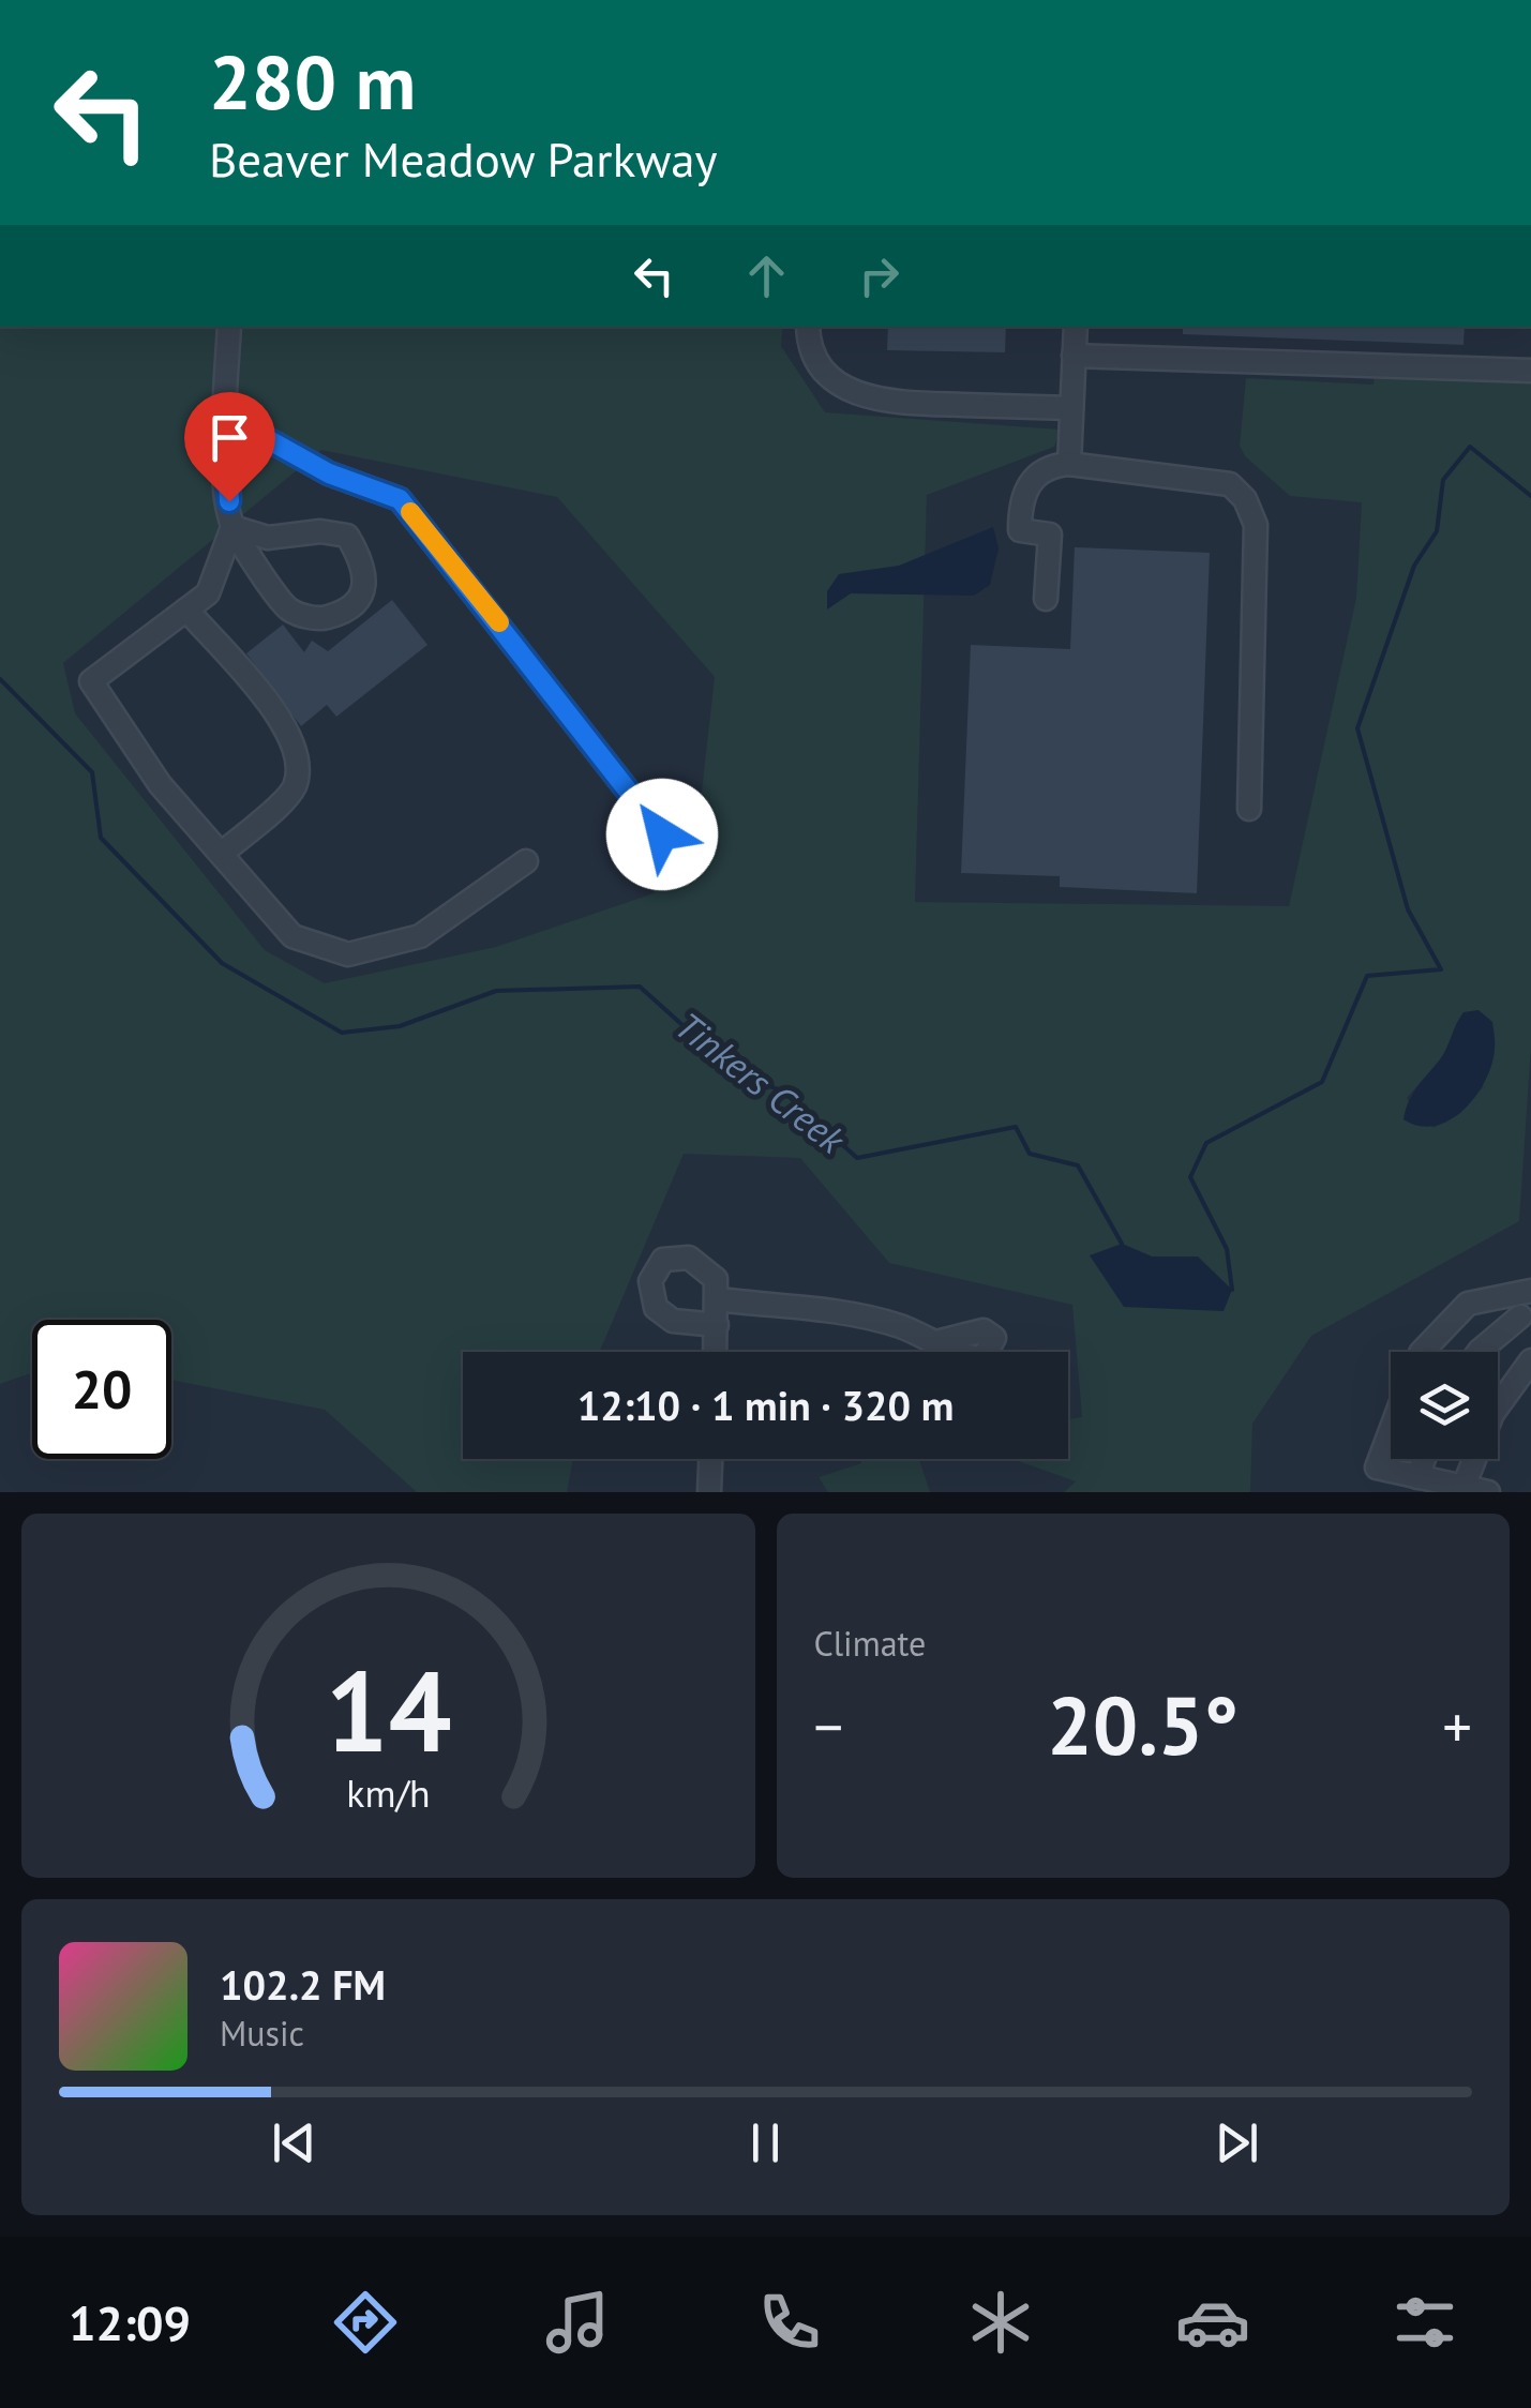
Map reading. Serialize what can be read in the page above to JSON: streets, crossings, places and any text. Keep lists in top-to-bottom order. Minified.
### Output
{"water":["Tinkers Creek"],"page":{"turn":["280 m","Beaver Meadow Parkway"],"limit":"20","trip":"12:10 · 1 min · 320 m","tile":"Climate","heat":["−","20.5°","+"],"song":["102.2 FM","Music"],"tabs":"12:09","gauge":["14","km/h"]}}
